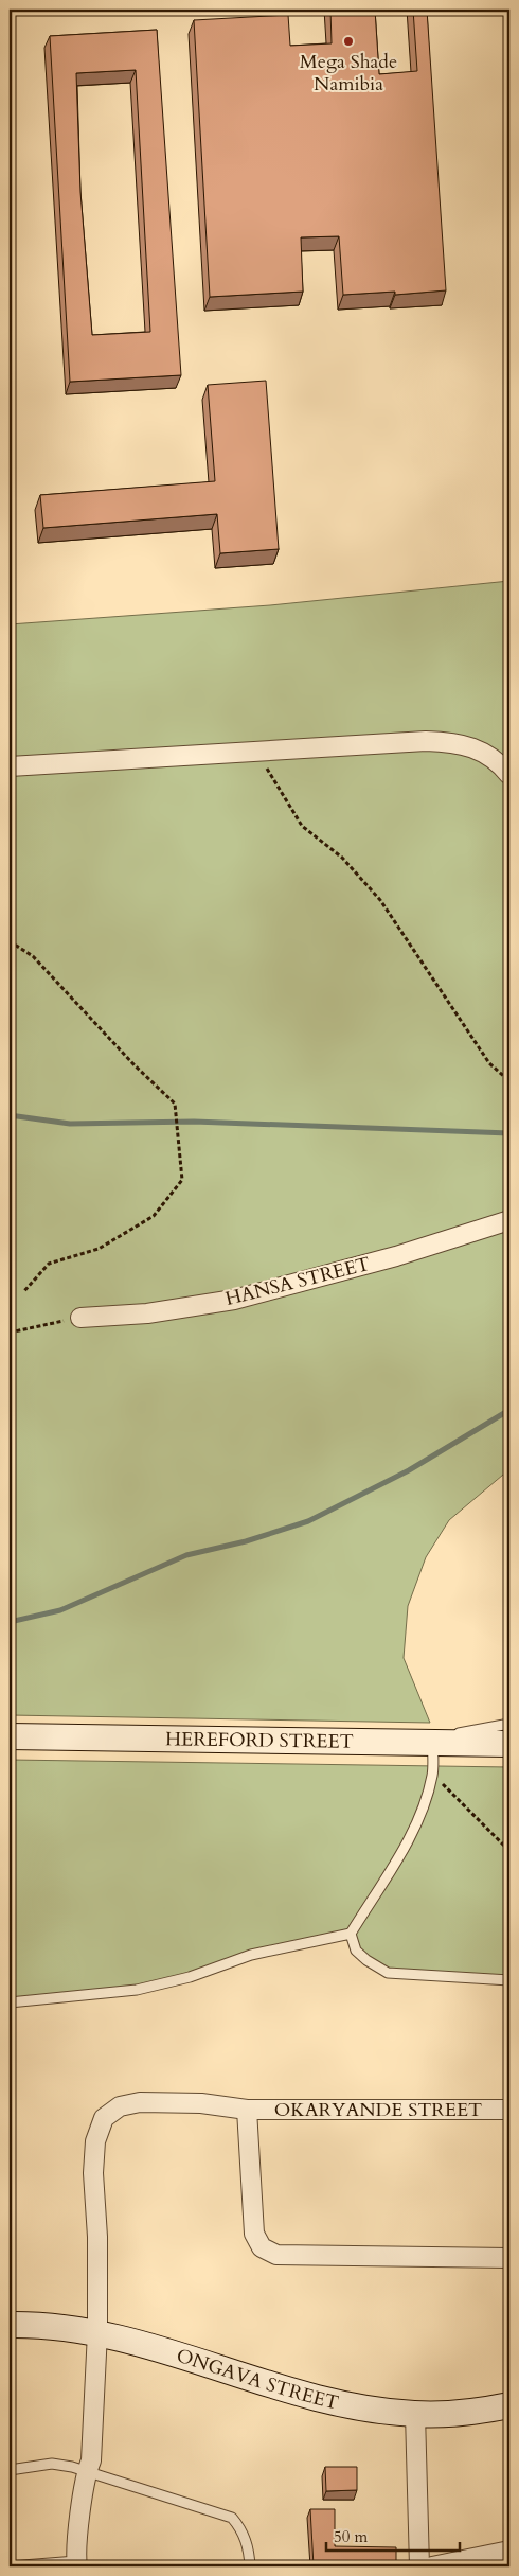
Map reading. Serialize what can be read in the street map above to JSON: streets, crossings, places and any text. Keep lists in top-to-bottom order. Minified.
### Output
{"streets":{"street":["HANSA STREET","HEREFORD STREET","OKARYANDE STREET","ONGAVA STREET"]},"crossings":[["OKARYANDE STREET","ONGAVA STREET"]],"places":["Mega Shade Namibia"],"scale_bar":"50 m"}
